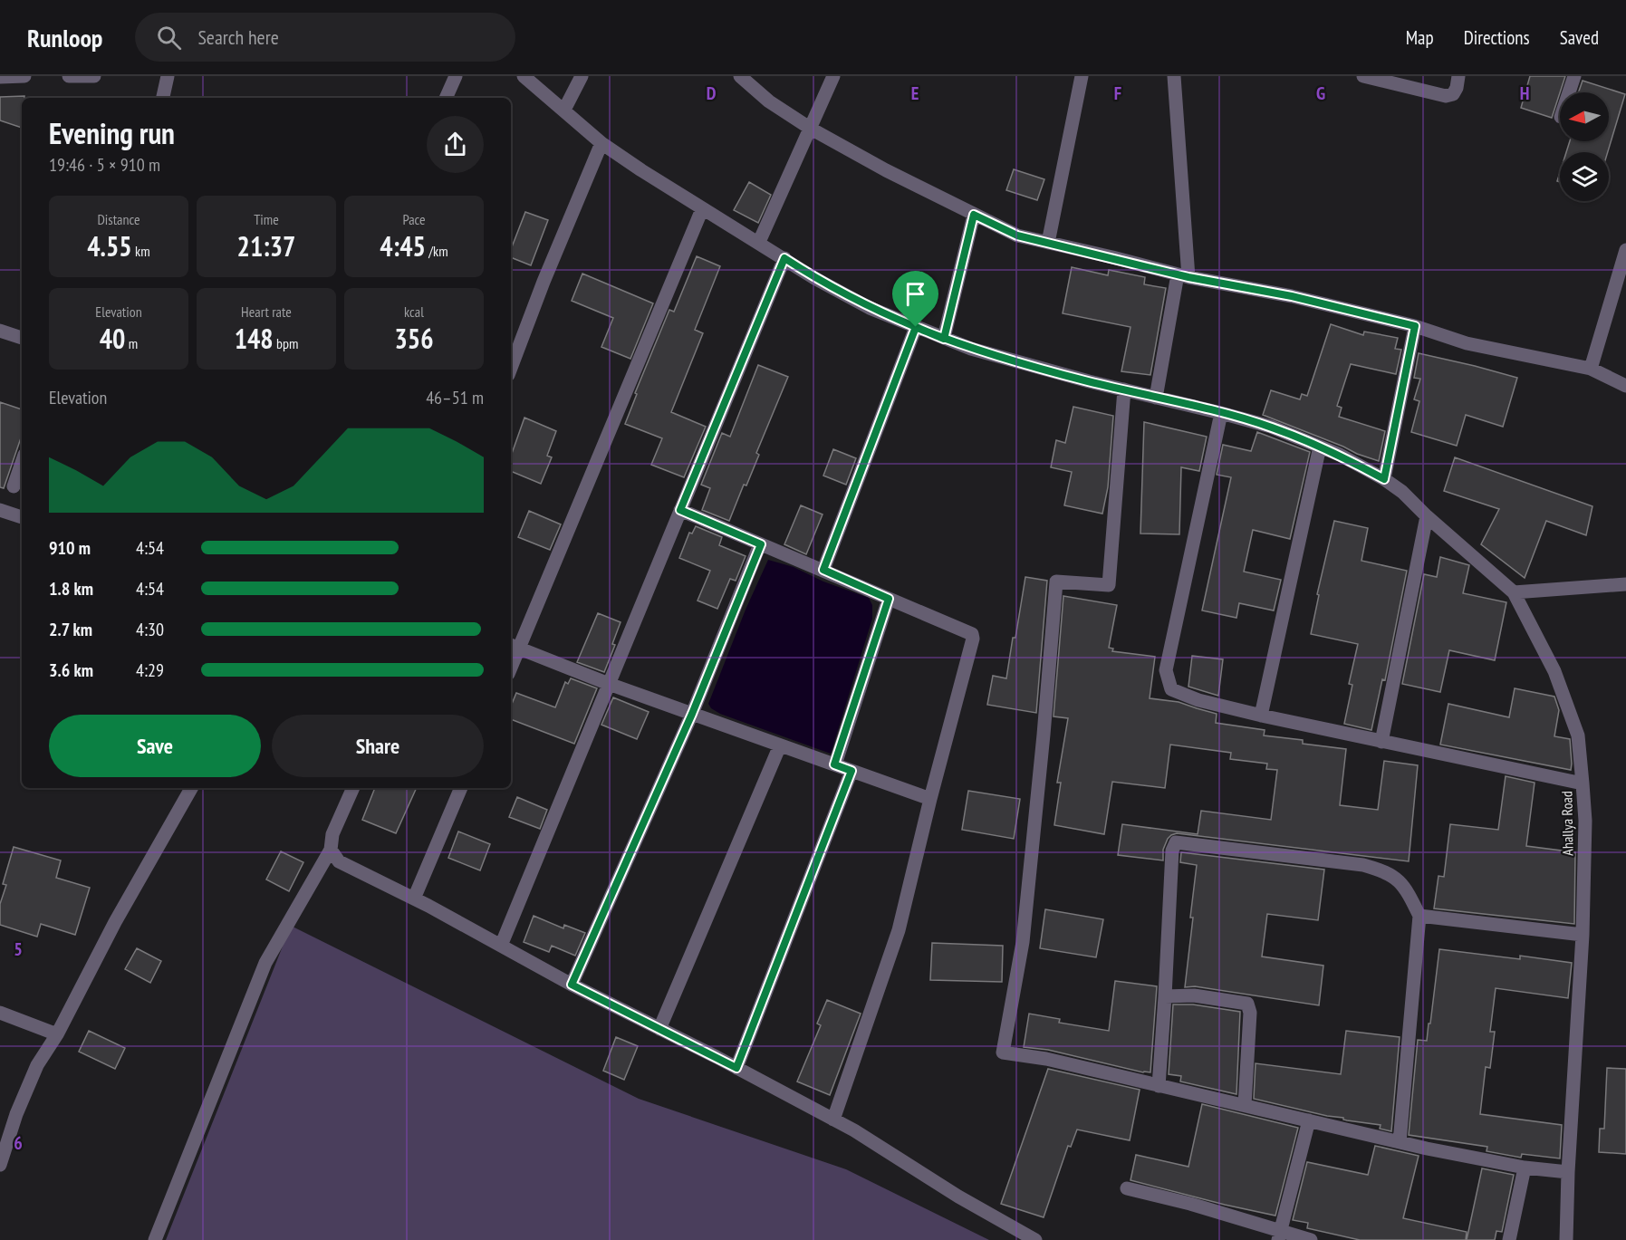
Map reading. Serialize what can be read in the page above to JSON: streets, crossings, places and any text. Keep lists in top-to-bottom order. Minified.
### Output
{"streets":{"street":["Ahallya Road"]},"north":"left","page":{"header":"Runloop","search":"Search here","nav":["Map","Directions","Saved"],"heading":["Evening run","19:46 · 5 × 910 m"],"stats":[["Distance","4.55 km"],["Time","21:37"],["Pace","4:45 /km"],["Elevation","40 m"],["Heart rate","148 bpm"],["kcal","356"]],"chart":["Elevation","46–51 m"],"list":[{"name":"910 m","note":"4:54"},{"name":"1.8 km","note":"4:54"},{"name":"2.7 km","note":"4:30"},{"name":"3.6 km","note":"4:29"}],"buttons":["Save","Share"]},"grid":{"columns":["D","E","F","G","H"],"rows":["5","6"]}}
